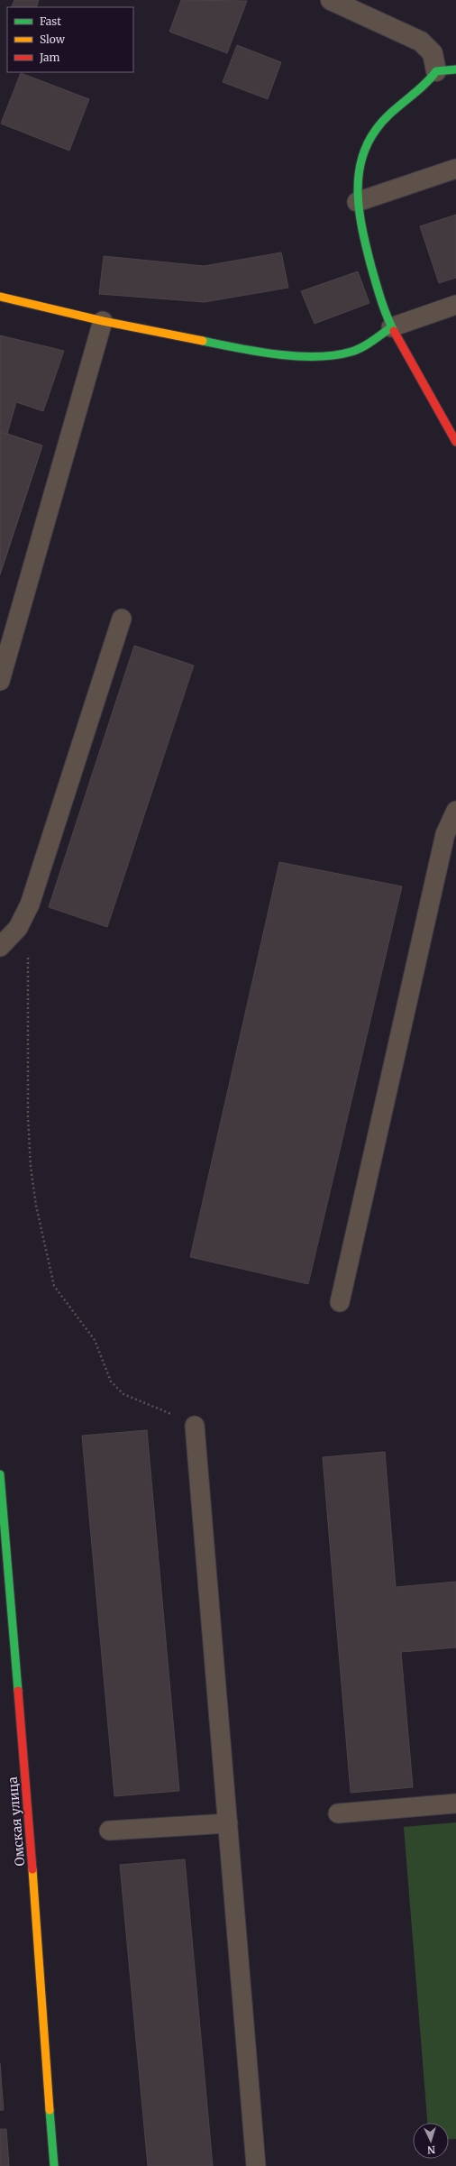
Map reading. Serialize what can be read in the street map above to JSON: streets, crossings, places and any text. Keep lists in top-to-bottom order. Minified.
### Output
{"streets":{"street":["Омская улица"]},"legend":["Fast","Slow","Jam"],"north":"bottom"}
